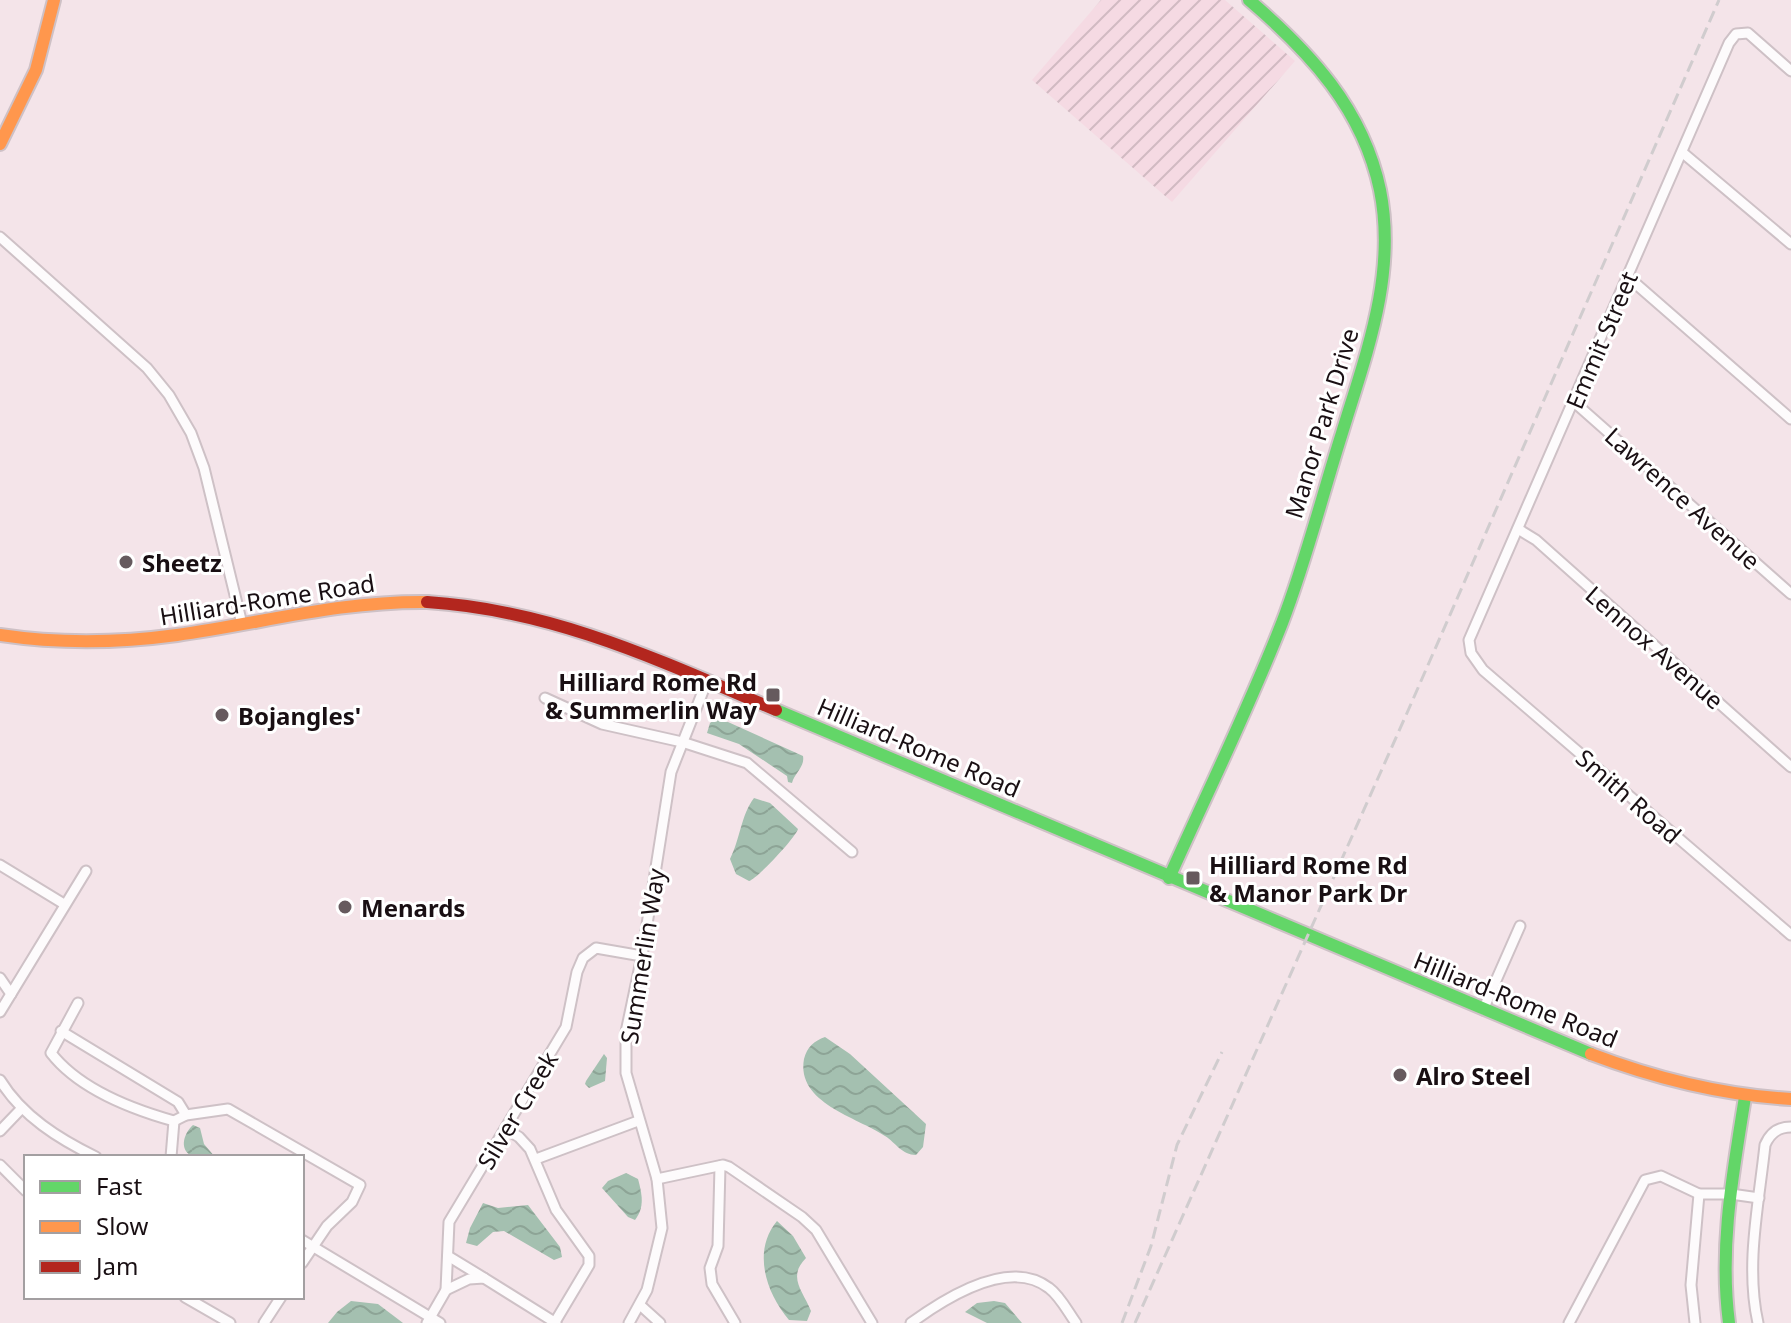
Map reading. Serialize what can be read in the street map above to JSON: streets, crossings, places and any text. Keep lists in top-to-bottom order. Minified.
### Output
{"streets":{"main road":["Manor Park Drive","Hilliard-Rome Road"],"street":["Emmit Street","Lawrence Avenue","Lennox Avenue","Smith Road","Summerlin Way","Silver Creek"]},"crossings":[["Emmit Street","Lawrence Avenue"],["Emmit Street","Lennox Avenue"],["Emmit Street","Smith Road"],["Manor Park Drive","Hilliard-Rome Road"],["Hilliard-Rome Road","Summerlin Way"],["Summerlin Way","Silver Creek"]],"places":{"other":["Sheetz","Bojangles'","Menards","Alro Steel"],"transit":["Hilliard Rome Rd & Summerlin Way","Hilliard Rome Rd & Manor Park Dr"]},"legend":["Fast","Slow","Jam"]}
